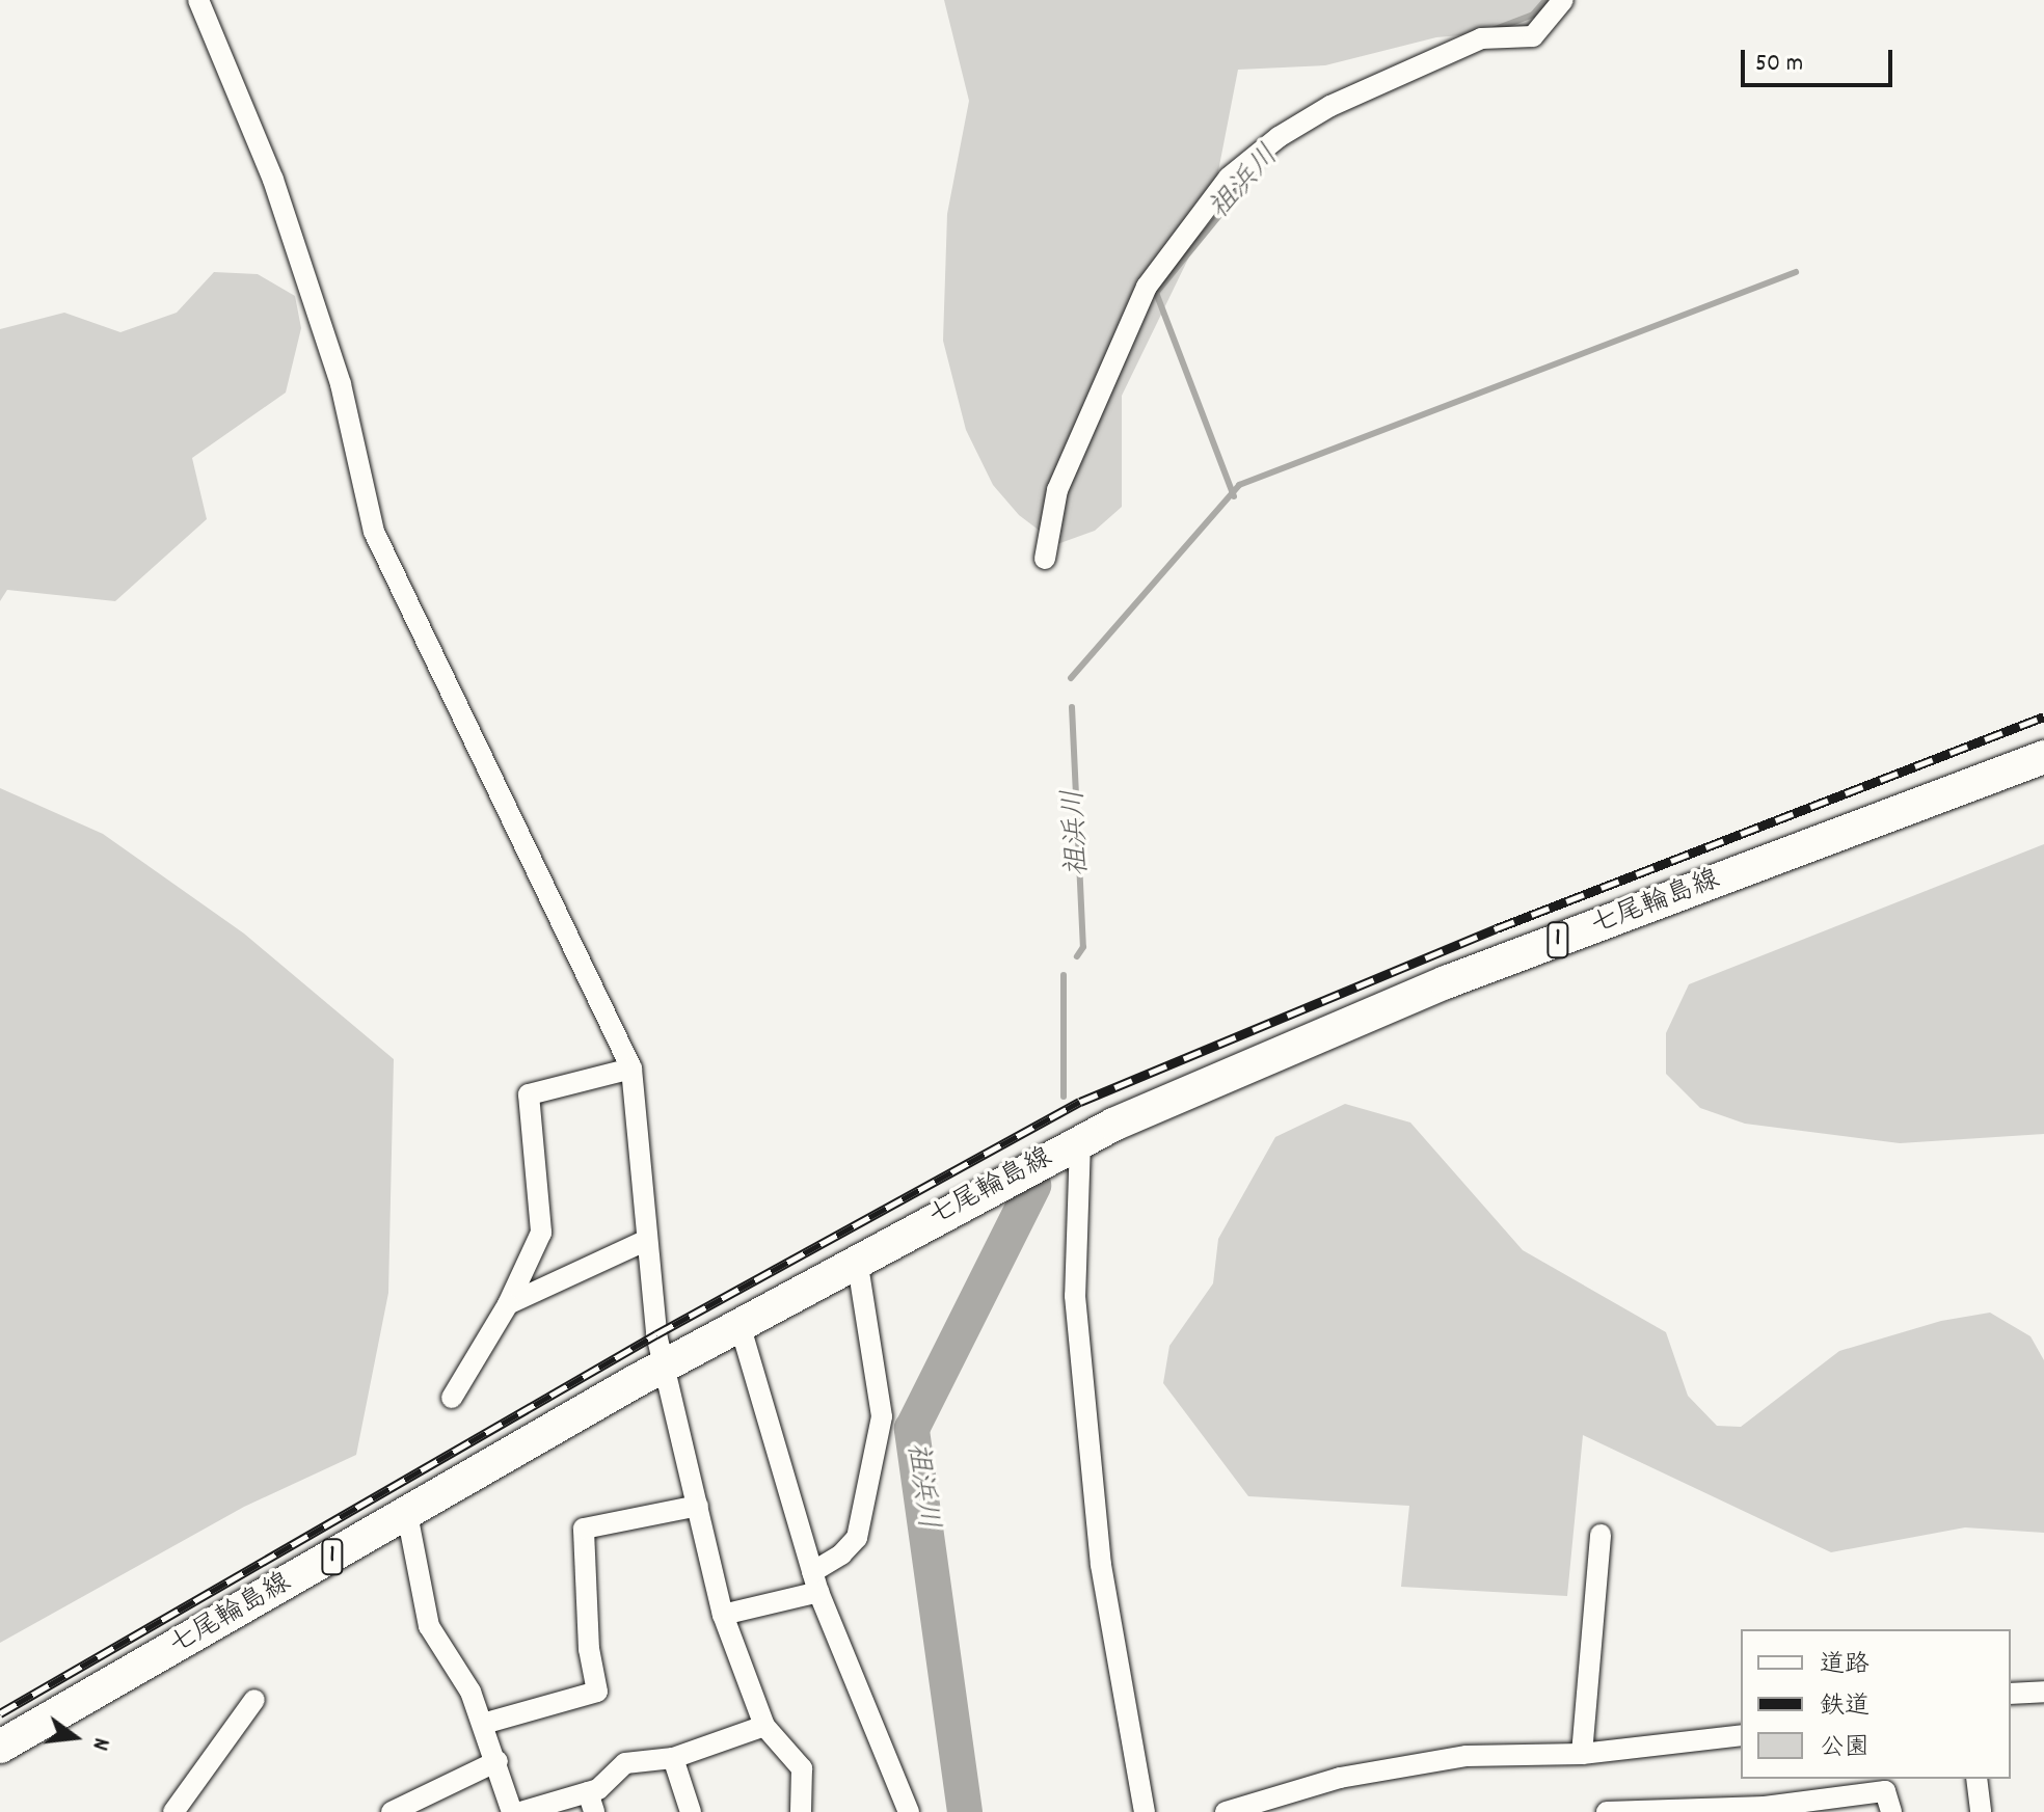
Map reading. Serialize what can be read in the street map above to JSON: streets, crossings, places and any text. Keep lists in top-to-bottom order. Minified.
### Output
{"streets":{"main road":["七尾輪島線","1"]},"water":["祖浜川"],"legend":["道路","鉄道","公園"],"scale_bar":"50 m","north":"right"}
